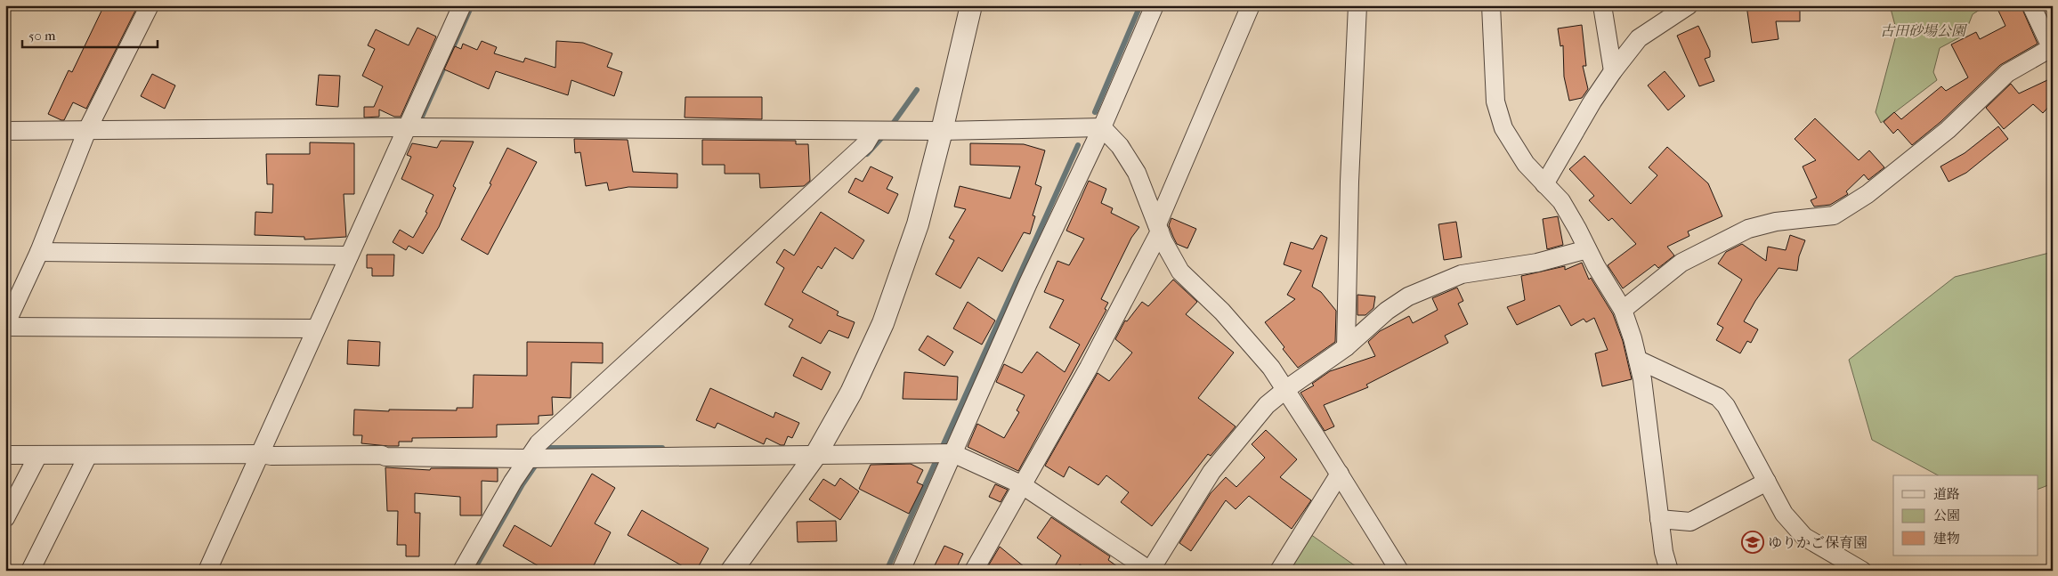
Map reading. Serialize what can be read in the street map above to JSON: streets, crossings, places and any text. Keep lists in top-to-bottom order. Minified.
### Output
{"parks":["古田砂場公園"],"places":{"school or university":["ゆりかご保育園"]},"legend":["道路","公園","建物"],"scale_bar":"50 m"}
